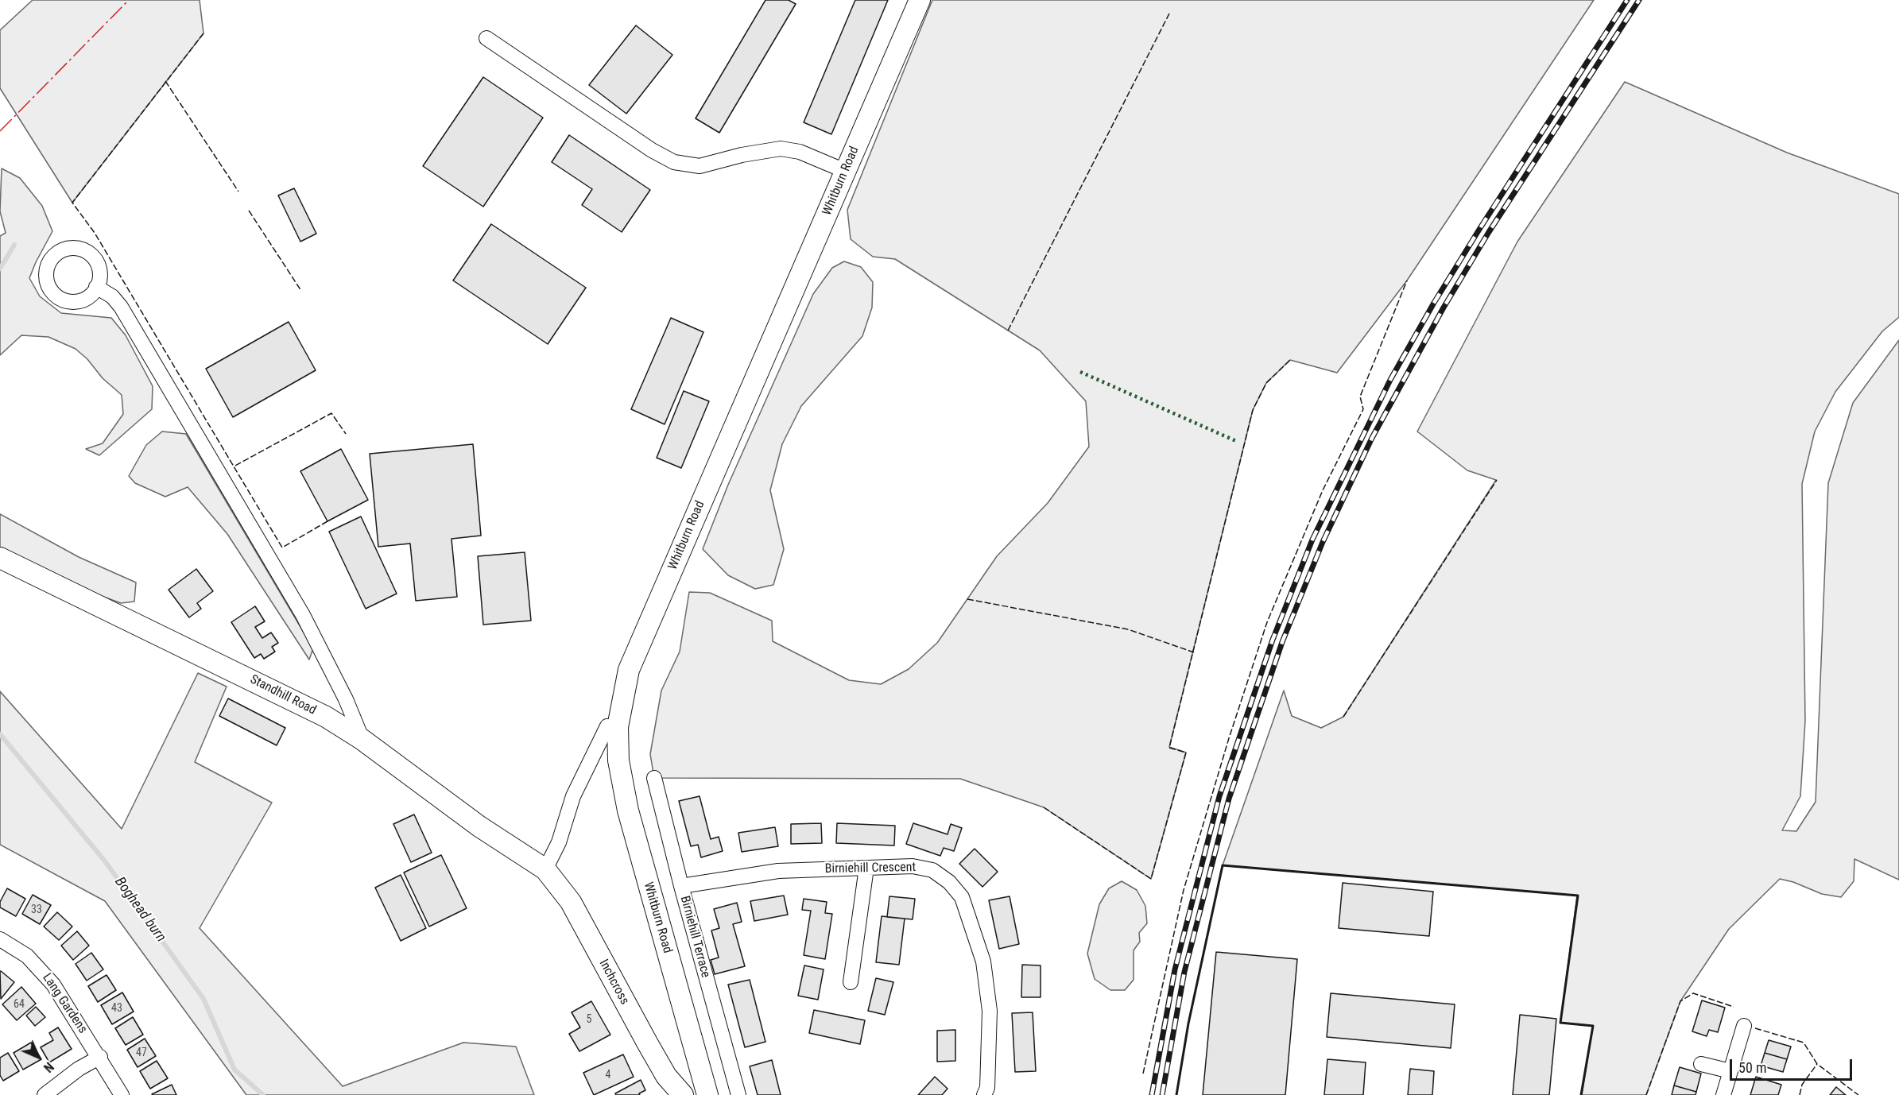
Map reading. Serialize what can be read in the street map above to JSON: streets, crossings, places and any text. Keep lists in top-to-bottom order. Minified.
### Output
{"streets":{"main road":["Whitburn Road","Standhill Road","Inchcross"],"street":["Birniehill Crescent","Birniehill Terrace","Lang Gardens"]},"crossings":[["Standhill Road","Inchcross"],["Birniehill Crescent","Birniehill Terrace"]],"water":["Boghead burn"],"house_numbers":["33","64","43","5","47","4"],"scale_bar":"50 m","north":"bottom right"}
